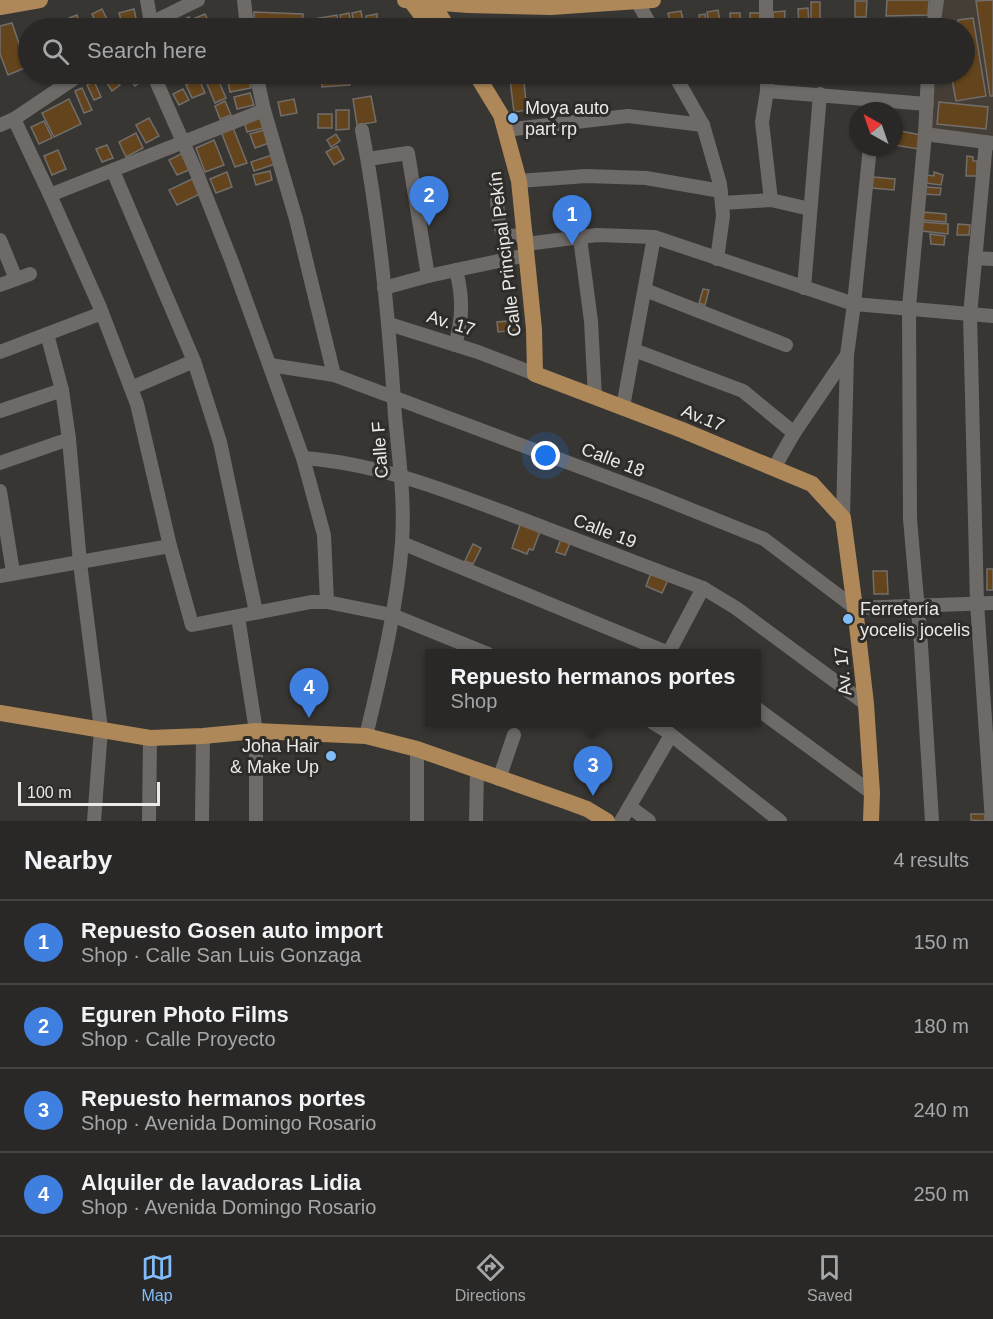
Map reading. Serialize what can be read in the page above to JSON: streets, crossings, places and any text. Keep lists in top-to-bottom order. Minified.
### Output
{"streets":{"main road":["Calle Principal Pekín","Av. 17","Av.17"],"street":["Calle F","Calle 18","Calle 19"]},"crossings":[["Calle Principal Pekín","Av. 17"],["Calle Principal Pekín","Av.17"],["Av. 17","Av.17"],["Av. 17","Calle F"],["Av. 17","Calle 18"],["Av. 17","Calle 19"],["Calle F","Calle 18"],["Calle F","Calle 19"]],"places":["Moya auto part rp","Ferretería yocelis jocelis","Joha Hair & Make Up"],"scale_bar":"100 m","north":"top left","page":{"search":"Search here","pins":["2","1","4","3"],"popup":["Repuesto hermanos portes","Shop"],"scale":"100 m","heading":["Nearby","4 results"],"list":[{"mark":"1","name":"Repuesto Gosen auto import","note":"Shop · Calle San Luis Gonzaga","value":"150 m"},{"mark":"2","name":"Eguren Photo Films","note":"Shop · Calle Proyecto","value":"180 m"},{"mark":"3","name":"Repuesto hermanos portes","note":"Shop · Avenida Domingo Rosario","value":"240 m"},{"mark":"4","name":"Alquiler de lavadoras Lidia","note":"Shop · Avenida Domingo Rosario","value":"250 m"}],"nav":["Map","Directions","Saved"]}}
